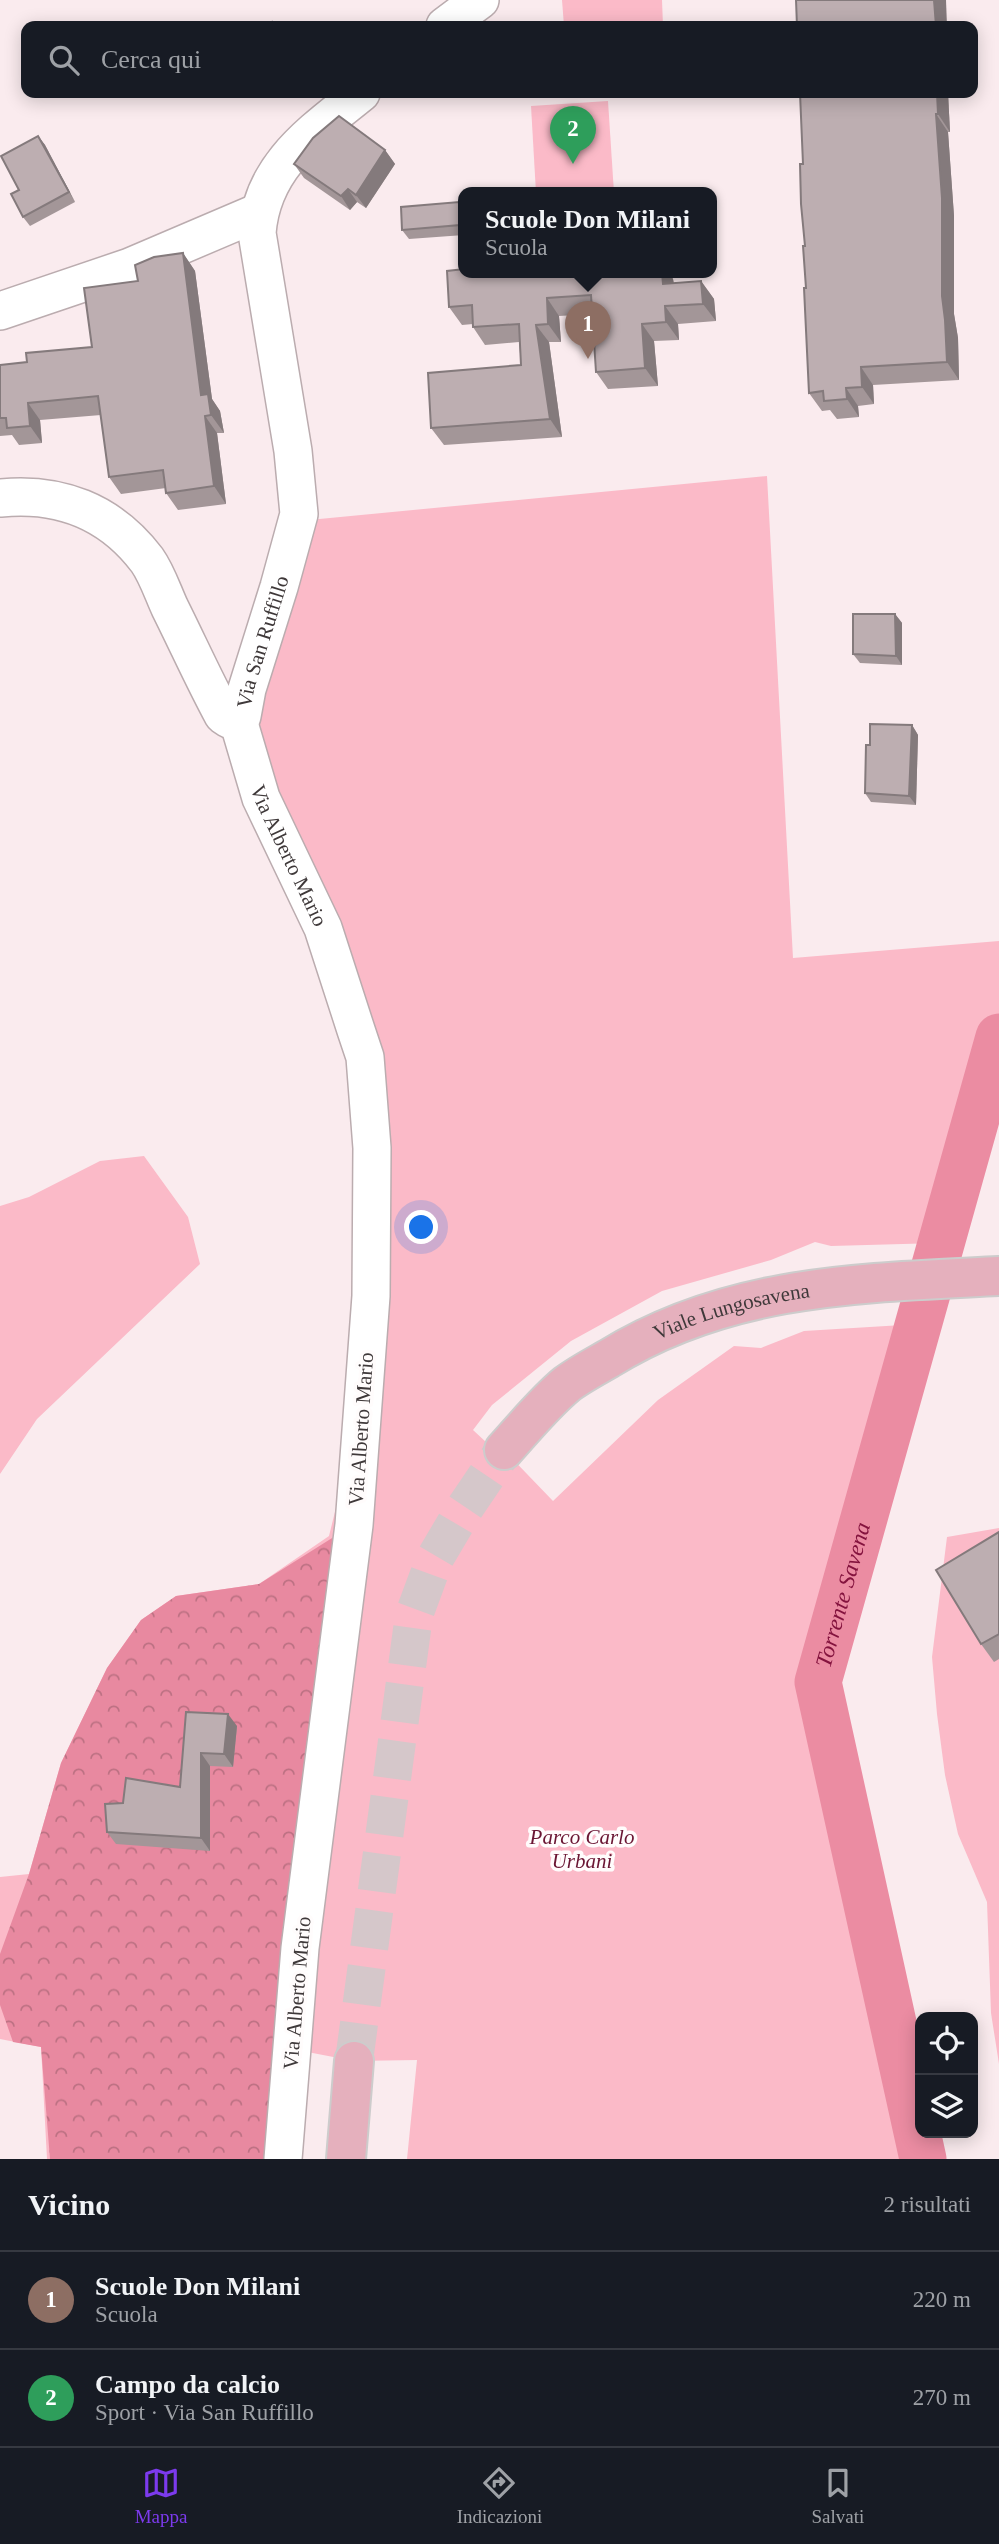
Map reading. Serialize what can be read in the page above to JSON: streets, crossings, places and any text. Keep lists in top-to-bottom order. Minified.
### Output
{"streets":{"main road":["Viale Lungosavena"],"street":["Via San Ruffillo","Via Alberto Mario"]},"crossings":[["Via San Ruffillo","Via Alberto Mario"]],"water":["Torrente Savena"],"parks":["Parco Carlo Urbani"],"page":{"search":"Cerca qui","pins":["2","1"],"popup":["Scuole Don Milani","Scuola"],"heading":["Vicino","2 risultati"],"list":[{"mark":"1","name":"Scuole Don Milani","note":"Scuola","value":"220 m"},{"mark":"2","name":"Campo da calcio","note":"Sport · Via San Ruffillo","value":"270 m"}],"nav":["Mappa","Indicazioni","Salvati"]}}
